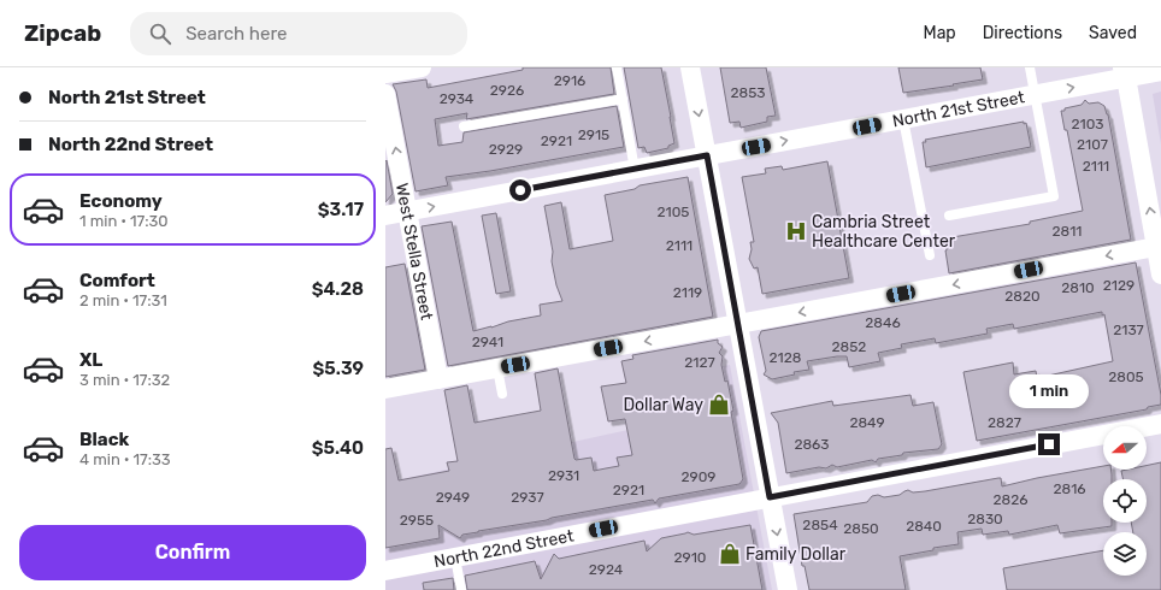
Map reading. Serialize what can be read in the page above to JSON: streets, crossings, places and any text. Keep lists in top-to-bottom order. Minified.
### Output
{"streets":{"street":["North 21st Street","West Stella Street","North 22nd Street"]},"crossings":[["North 21st Street","West Stella Street"]],"one_way":["West Stella Street"],"places":{"hospital":["Cambria Street Healthcare Center"],"shop":["Dollar Way","Family Dollar"]},"house_numbers":["2916","2926","2853","2934","2103","2915","2921","2107","2929","2111","2105","2811","2111","2129","2810","2119","2820","2846","2137","2941","2852","2128","2127","2805","2849","2827","2863","2931","2909","2816","2921","2949","2937","2826","2830","2955","2854","2840","2850","2910","2924"],"north":"left","page":{"header":"Zipcab","search":"Search here","nav":["Map","Directions","Saved"],"banner":["North 21st Street","North 22nd Street"],"list":[{"name":"Economy","note":"1 min · 17:30","value":"$3.17"},{"name":"Comfort","note":"2 min · 17:31","value":"$4.28"},{"name":"XL","note":"3 min · 17:32","value":"$5.39"},{"name":"Black","note":"4 min · 17:33","value":"$5.40"}],"bubble":"1 min","buttons":"Confirm"}}
